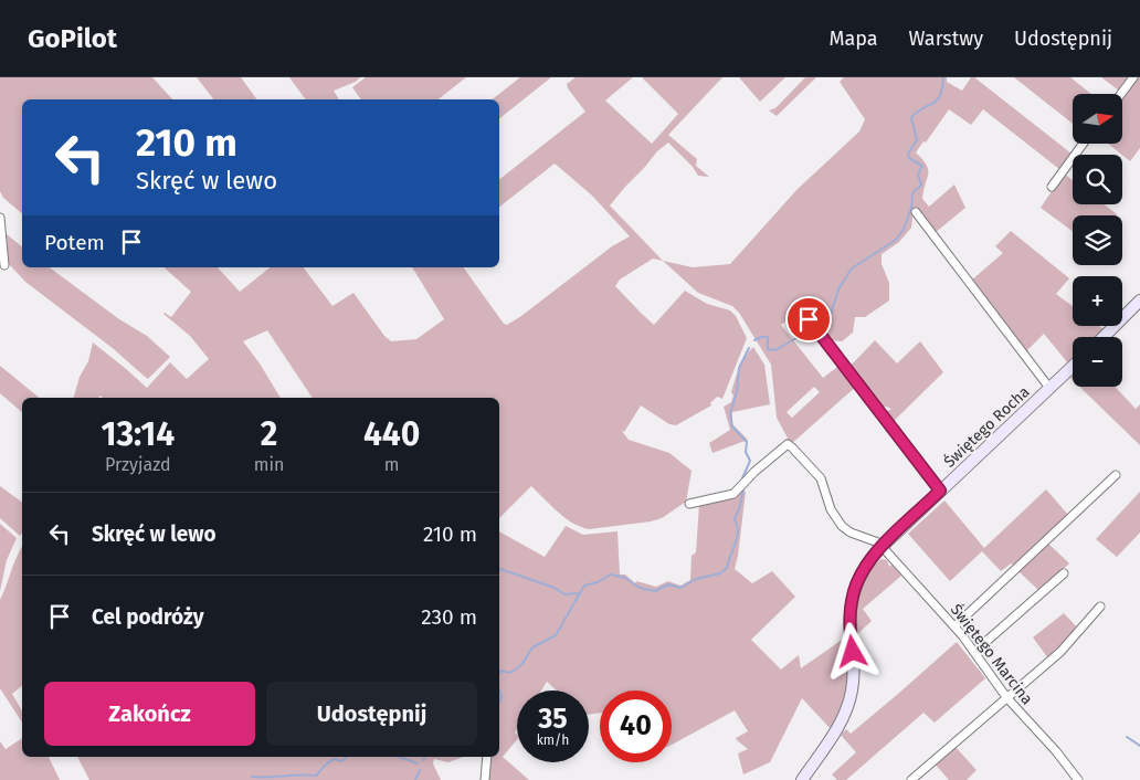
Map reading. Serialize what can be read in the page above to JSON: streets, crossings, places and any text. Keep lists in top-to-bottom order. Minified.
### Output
{"streets":{"street":["Świętego Rocha","Świętego Marcina"]},"crossings":[["Świętego Rocha","Świętego Marcina"]],"north":"right","page":{"header":"GoPilot","nav":["Mapa","Warstwy","Udostępnij"],"map_buttons":["+","−"],"turn":["210 m","Skręć w lewo"],"then":"Potem","eta":["13:14","Przyjazd","2","min","440","m"],"list":[{"name":"Skręć w lewo","value":"210 m"},{"name":"Cel podróży","value":"230 m"}],"buttons":["Zakończ","Udostępnij"],"speed":"35 km/h","limit":"40"}}
